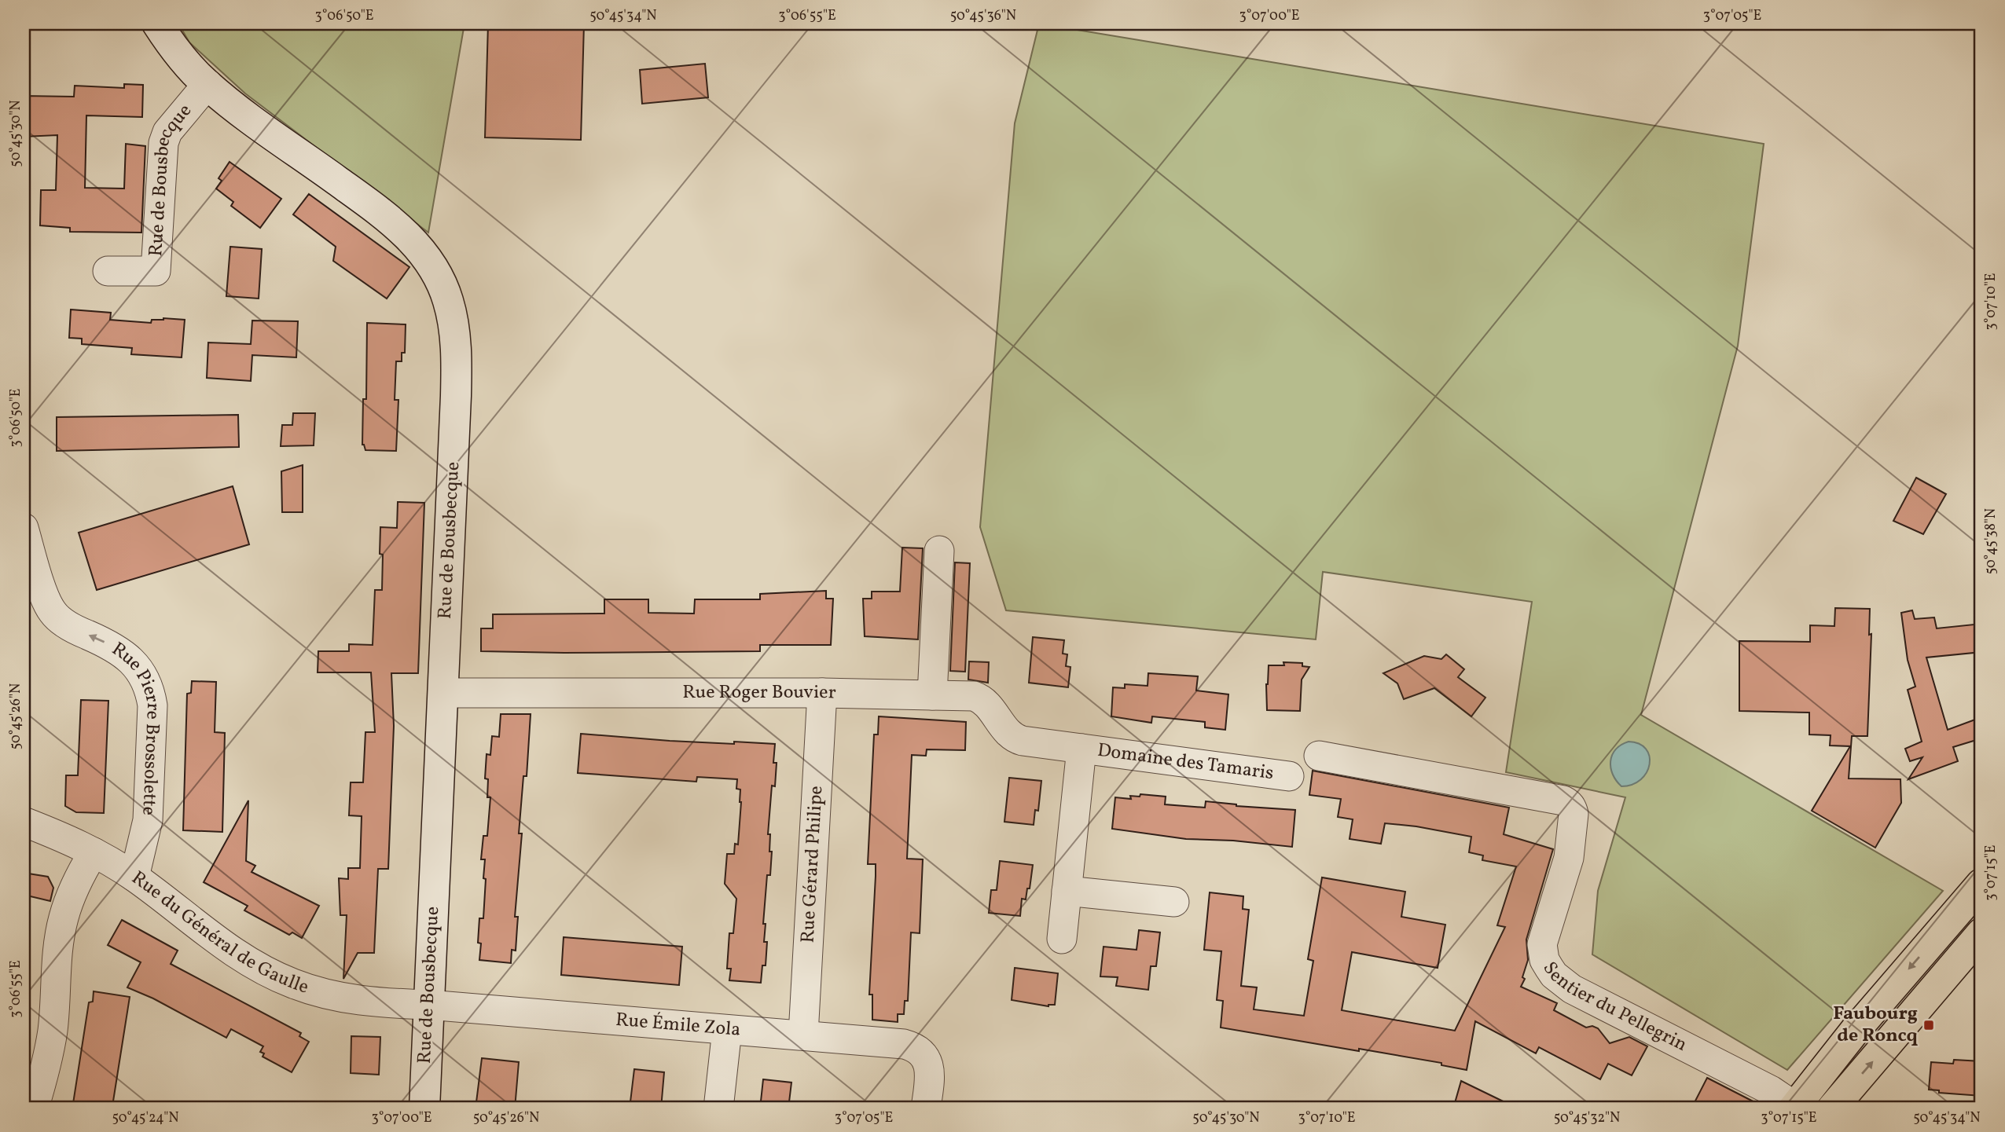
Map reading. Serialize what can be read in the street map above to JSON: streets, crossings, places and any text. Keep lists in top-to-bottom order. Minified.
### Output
{"streets":{"street":["Rue de Bousbecque","Rue Roger Bouvier","Rue Pierre Brossolette","Domaine des Tamaris","Rue Gérard Philipe","Rue du Général de Gaulle","Sentier du Pellegrin","Rue Émile Zola"]},"crossings":[["Rue de Bousbecque","Rue Roger Bouvier"],["Rue de Bousbecque","Rue du Général de Gaulle"],["Rue de Bousbecque","Rue Émile Zola"],["Rue Roger Bouvier","Domaine des Tamaris"],["Rue Roger Bouvier","Rue Gérard Philipe"],["Rue Pierre Brossolette","Rue du Général de Gaulle"],["Rue Gérard Philipe","Rue Émile Zola"],["Rue du Général de Gaulle","Rue Émile Zola"]],"one_way":["Rue Pierre Brossolette"],"places":{"transit":["Faubourg de Roncq"]},"coordinates":["3°06'50\"E","50°45'34\"N","3°06'55\"E","50°45'36\"N","3°07'00\"E","3°07'05\"E","50°45'30\"N","3°07'10\"E","50°45'38\"N","50°45'26\"N","3°07'15\"E","50°45'24\"N","50°45'32\"N"]}
